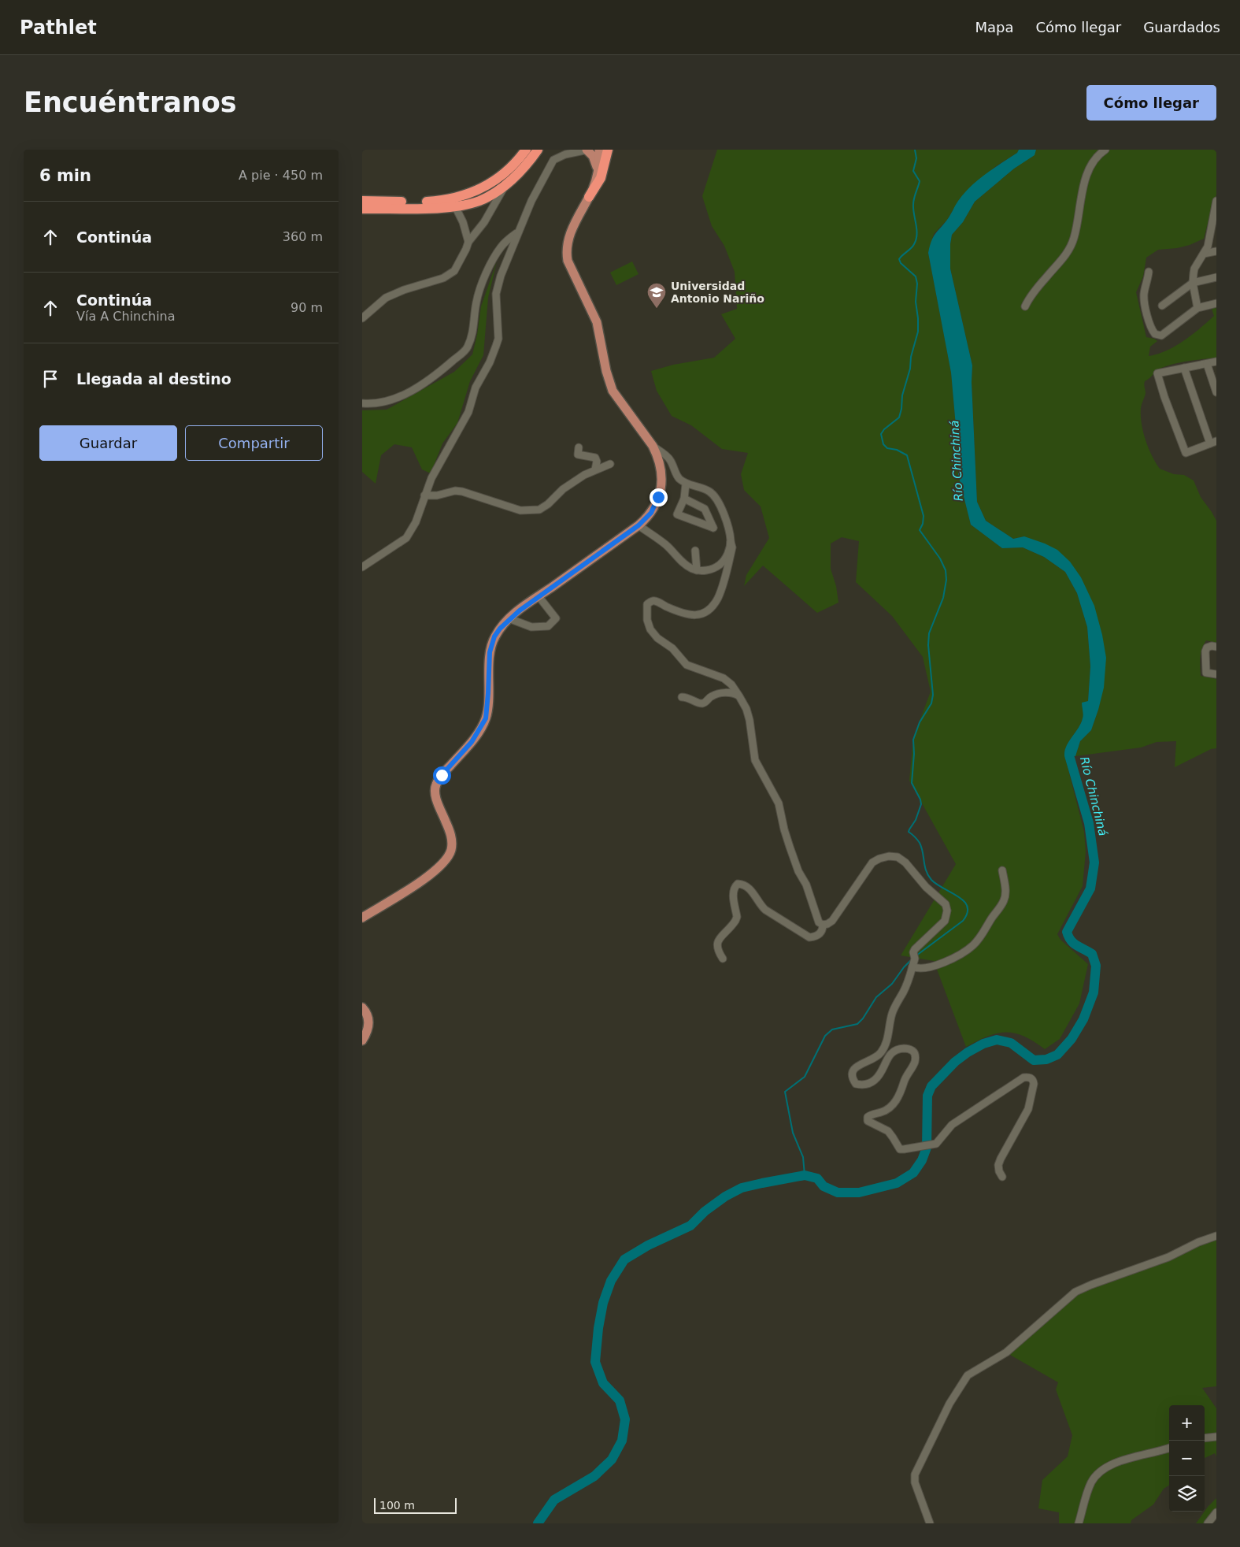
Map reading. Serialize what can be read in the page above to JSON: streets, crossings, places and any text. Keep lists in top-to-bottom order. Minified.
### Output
{"water":["Río Chinchiná"],"places":{"school or university":["Universidad Antonio Nariño"]},"scale_bar":"100 m","page":{"header":"Pathlet","nav":["Mapa","Cómo llegar","Guardados"],"buttons":["Cómo llegar",["Guardar","Compartir"]],"title":"Encuéntranos","heading":["6 min","A pie · 450 m"],"list":[["Continúa","360 m"],["Continúa","Vía A Chinchina","90 m"],"Llegada al destino"],"map_buttons":["+","−"],"scale":"100 m"}}
